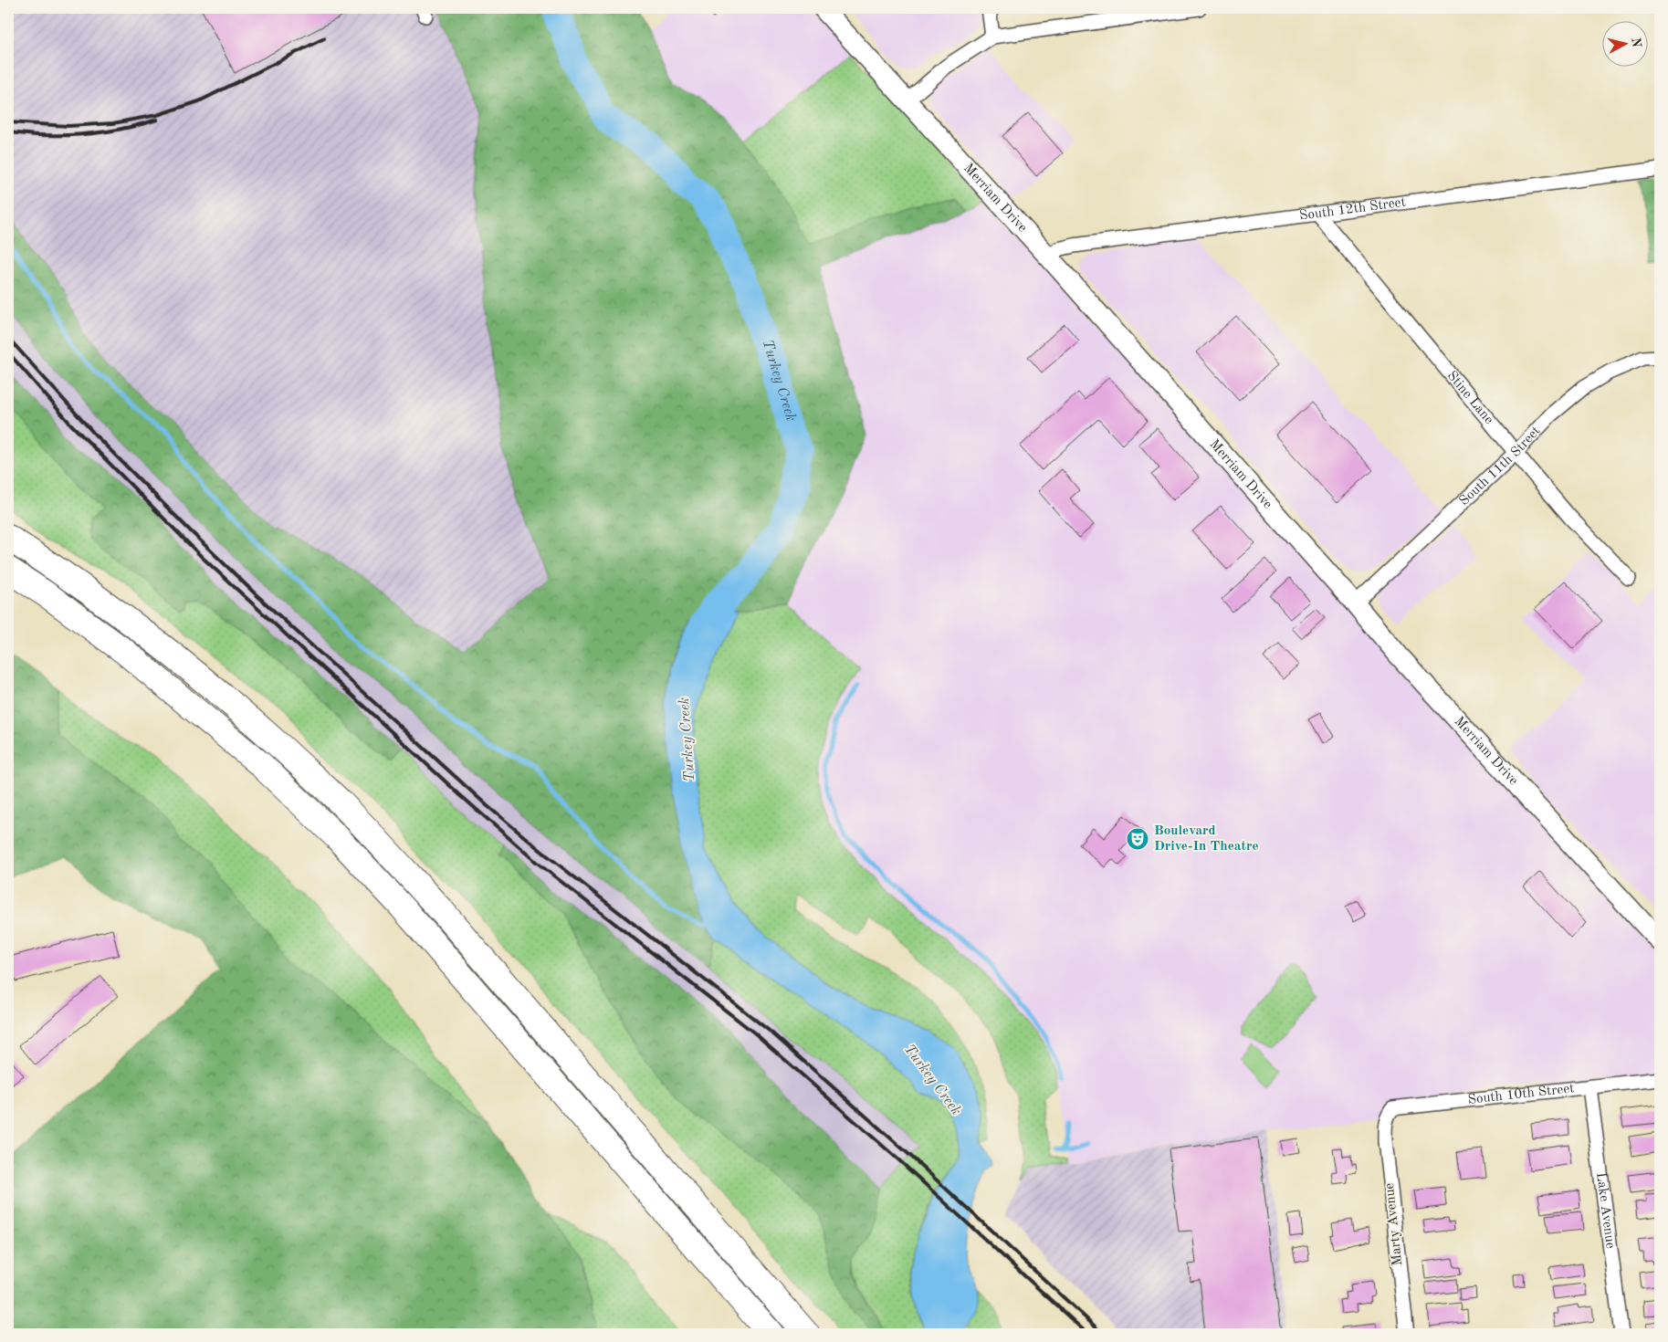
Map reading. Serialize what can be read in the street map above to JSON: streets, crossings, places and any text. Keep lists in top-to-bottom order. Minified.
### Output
{"streets":{"main road":["Merriam Drive"],"street":["South 12th Street","Stine Lane","South 11th Street","South 10th Street","Lake Avenue","Marty Avenue"]},"crossings":[["Merriam Drive","South 12th Street"],["Merriam Drive","South 11th Street"],["South 12th Street","Stine Lane"],["Stine Lane","South 11th Street"],["South 10th Street","Lake Avenue"],["South 10th Street","Marty Avenue"]],"water":["Turkey Creek"],"places":{"theatre":["Boulevard Drive-In Theatre"]},"north":"right"}
